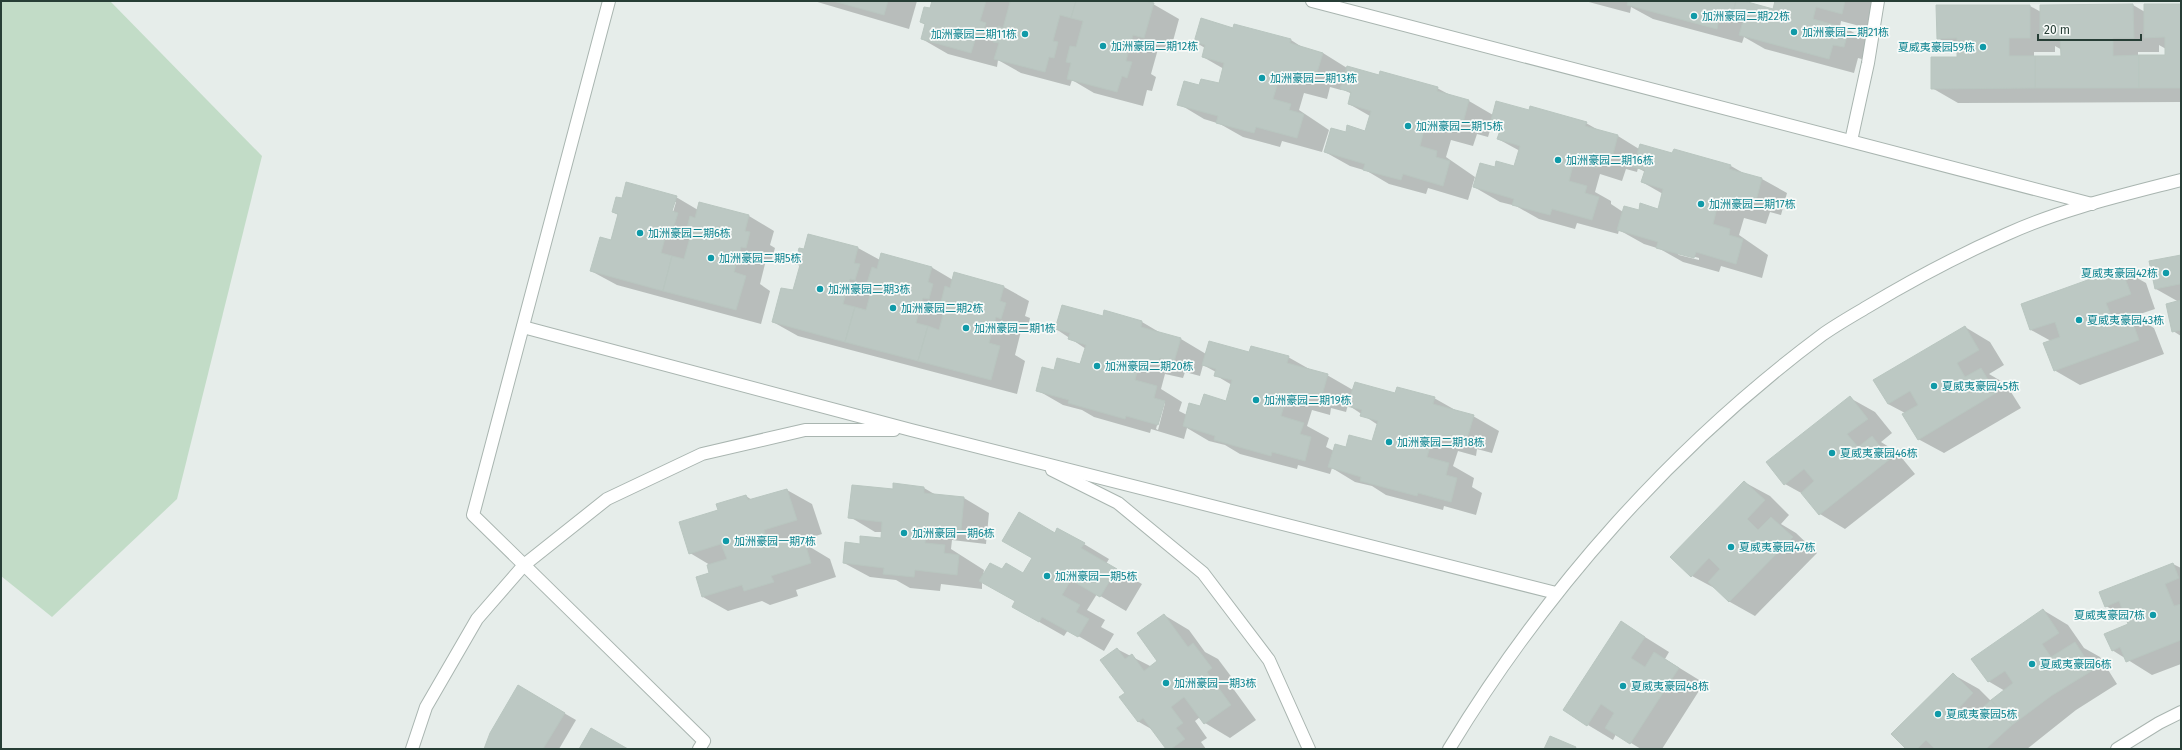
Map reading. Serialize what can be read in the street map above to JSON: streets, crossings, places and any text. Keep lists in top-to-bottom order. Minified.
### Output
{"places":["加洲豪园二期22栋","加洲豪园二期21栋","加洲豪园二期11栋","加洲豪园二期12栋","夏威夷豪园59栋","加洲豪园二期13栋","加洲豪园二期15栋","加洲豪园二期16栋","加洲豪园二期17栋","加洲豪园二期6栋","加洲豪园二期5栋","夏威夷豪园42栋","加洲豪园二期3栋","加洲豪园二期2栋","夏威夷豪园43栋","加洲豪园二期1栋","加洲豪园二期20栋","夏威夷豪园45栋","加洲豪园二期19栋","加洲豪园二期18栋","夏威夷豪园46栋","加洲豪园一期6栋","加洲豪园一期7栋","夏威夷豪园47栋","加洲豪园一期5栋","夏威夷豪园7栋","夏威夷豪园6栋","加洲豪园一期3栋","夏威夷豪园48栋","夏威夷豪园5栋"],"scale_bar":"20 m"}
